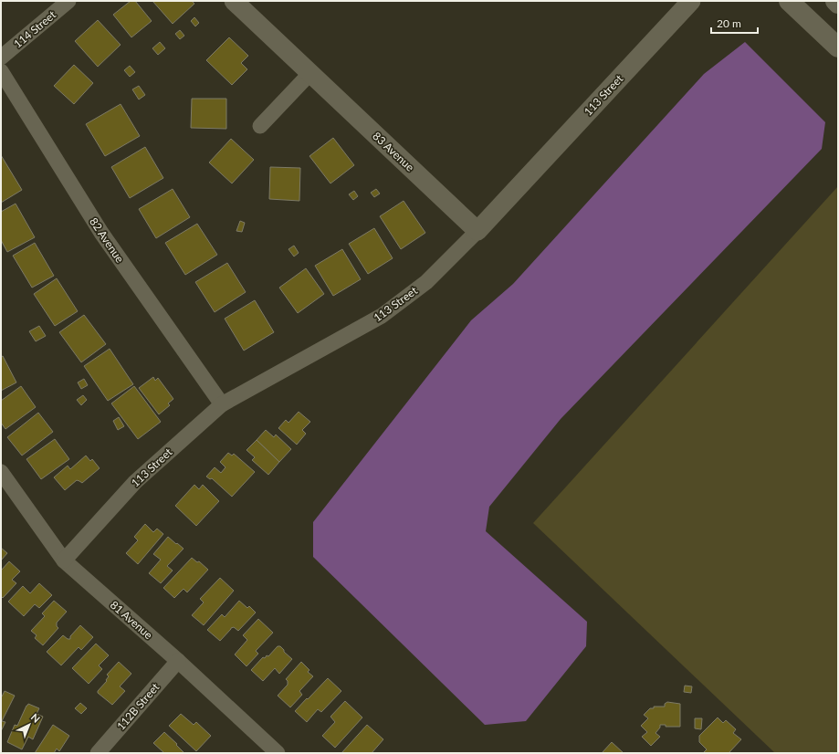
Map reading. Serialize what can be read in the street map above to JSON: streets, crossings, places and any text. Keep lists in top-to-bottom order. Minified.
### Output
{"streets":{"street":["114 Street","113 Street","83 Avenue","82 Avenue","81 Avenue","112B Street"]},"crossings":[["113 Street","83 Avenue"],["113 Street","82 Avenue"],["113 Street","81 Avenue"],["81 Avenue","112B Street"]],"scale_bar":"20 m","north":"top right"}
